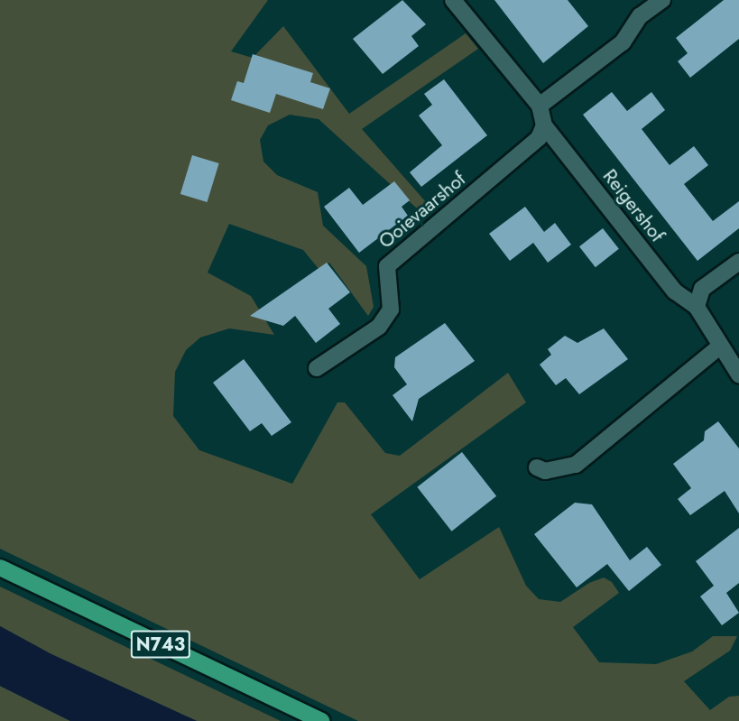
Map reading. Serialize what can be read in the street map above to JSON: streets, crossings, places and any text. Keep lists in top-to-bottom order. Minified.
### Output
{"streets":{"main road":["N743"],"street":["Reigershof","Ooievaarshof"]},"crossings":[["Reigershof","Ooievaarshof"]]}
